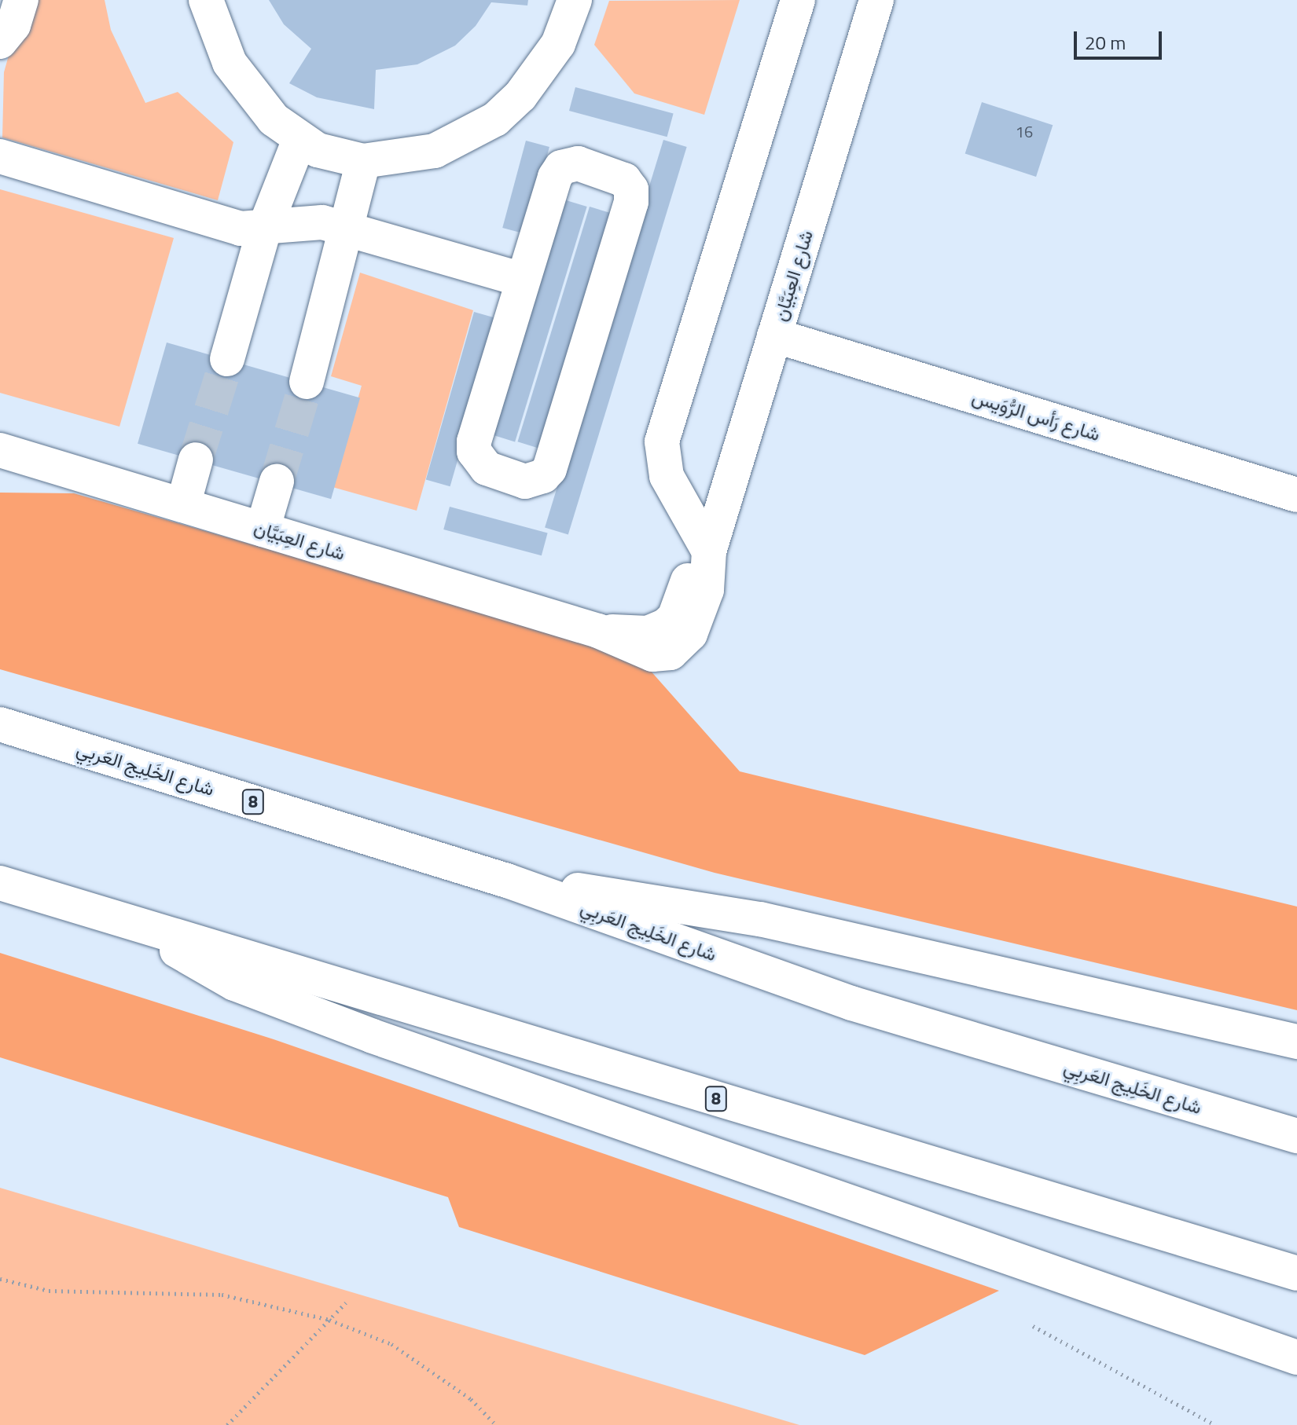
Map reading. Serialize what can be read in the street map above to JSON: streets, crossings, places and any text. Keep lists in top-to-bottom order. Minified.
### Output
{"streets":{"main road":["شارع العِبَيَّان","شارع رَأس الرُّوَيس","شارع الخَلِيج العَربِي","8"]},"crossings":[["شارع العِبَيَّان","شارع رَأس الرُّوَيس"]],"house_numbers":["16"],"scale_bar":"20 m"}
